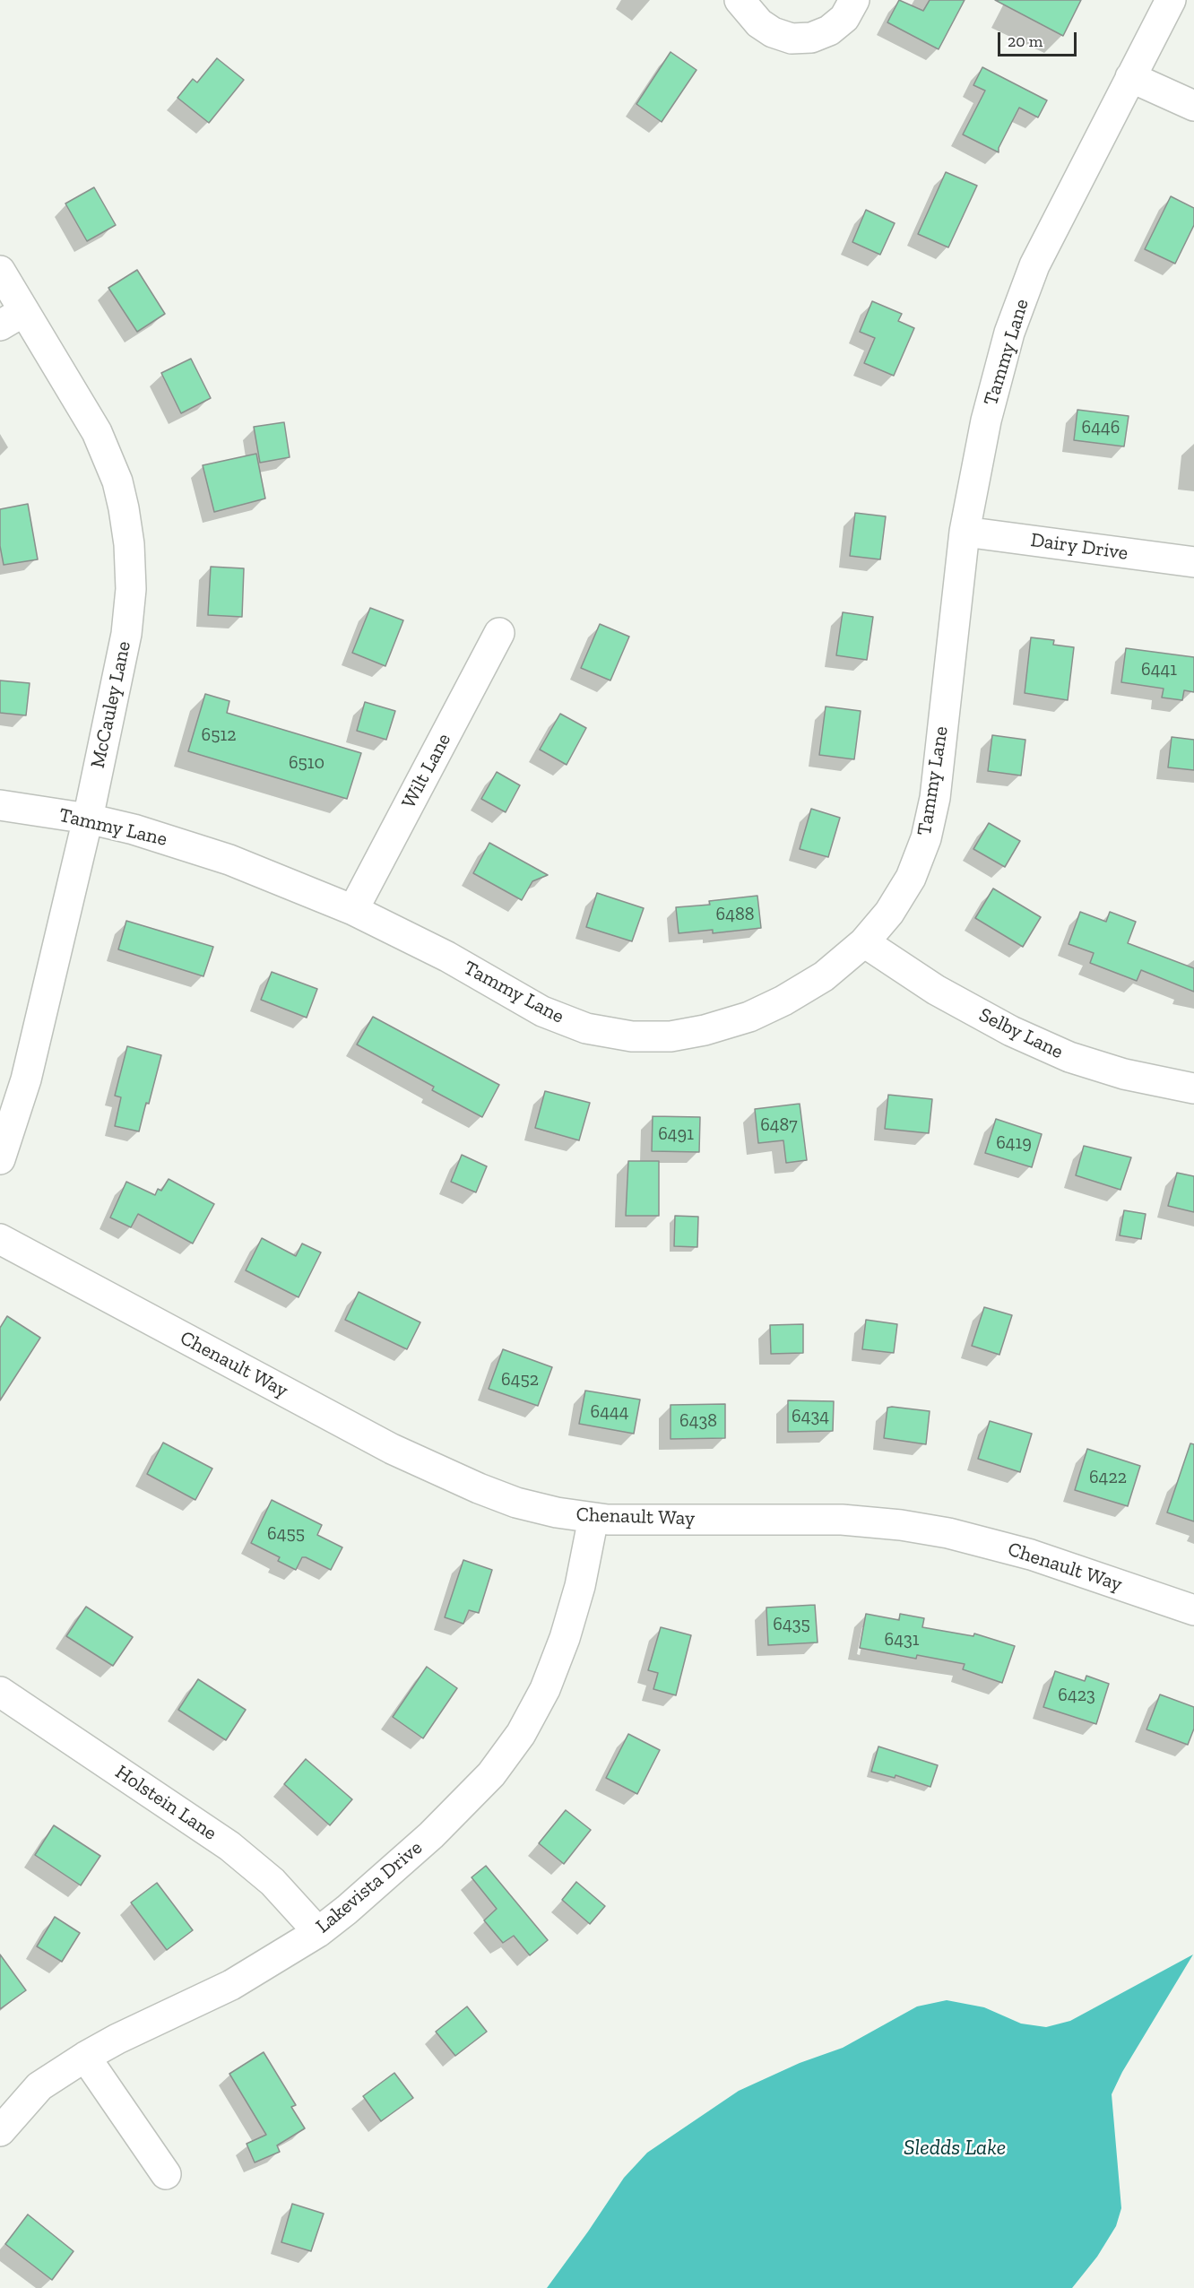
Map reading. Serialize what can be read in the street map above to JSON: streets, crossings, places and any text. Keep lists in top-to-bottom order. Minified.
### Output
{"streets":{"street":["Tammy Lane","Dairy Drive","McCauley Lane","Wilt Lane","Selby Lane","Chenault Way","Holstein Lane","Lakevista Drive"]},"crossings":[["Tammy Lane","Dairy Drive"],["Tammy Lane","McCauley Lane"],["Tammy Lane","Wilt Lane"],["Tammy Lane","Selby Lane"],["Chenault Way","Lakevista Drive"],["Holstein Lane","Lakevista Drive"]],"water":["Sledds Lake"],"house_numbers":["6446","6441","6512","6510","6488","6487","6491","6419","6452","6444","6434","6438","6422","6455","6435","6431","6423"],"scale_bar":"20 m"}
